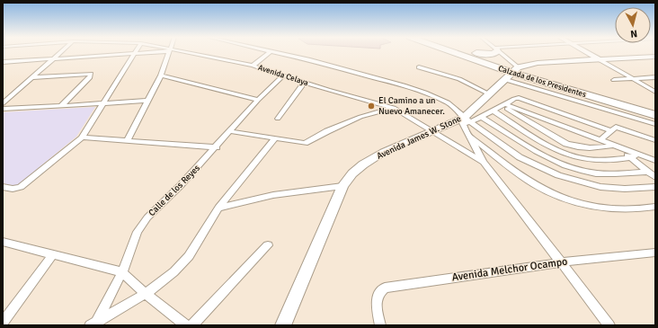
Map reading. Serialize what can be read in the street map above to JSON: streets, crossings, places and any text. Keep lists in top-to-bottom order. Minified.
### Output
{"streets":{"highway":["Calzada de los Presidentes"],"main road":["Avenida James W. Stone"],"street":["Avenida Celaya","Calle de los Reyes","Avenida Melchor Ocampo"]},"crossings":[["Avenida Celaya","Avenida James W. Stone"],["Avenida Celaya","Calle de los Reyes"],["Calzada de los Presidentes","Avenida James W. Stone"]],"places":["El Camino a un Nuevo Amanecer."],"north":"bottom"}
